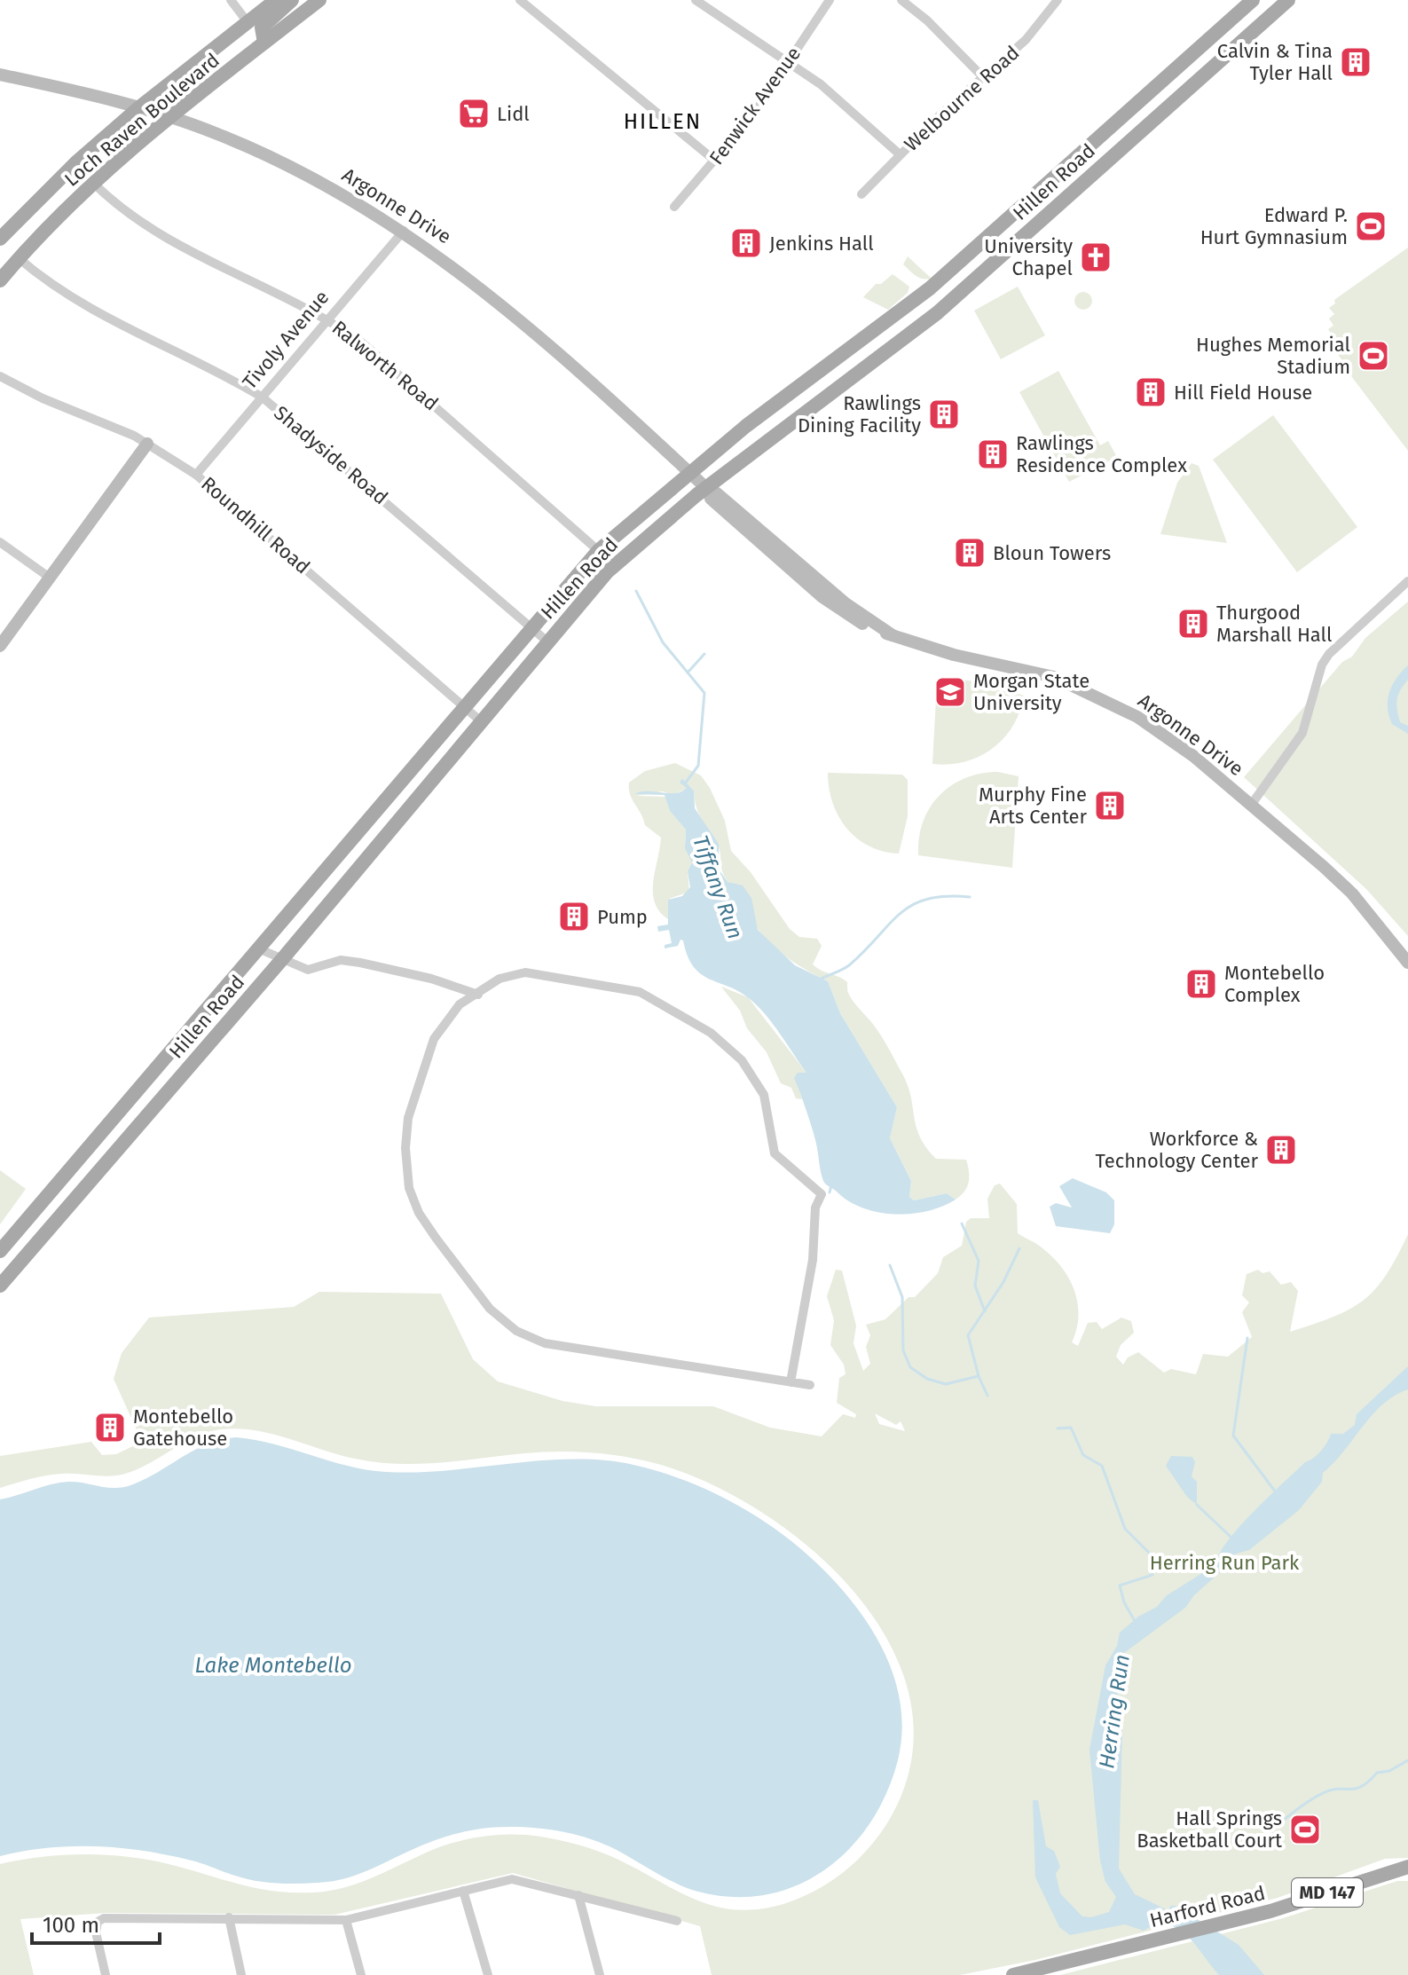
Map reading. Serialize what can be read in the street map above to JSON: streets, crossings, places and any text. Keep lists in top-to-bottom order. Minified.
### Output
{"streets":{"main road":["Loch Raven Boulevard","Hillen Road","Argonne Drive","MD 147","Harford Road"],"street":["Welbourne Road","Fenwick Avenue","Tivoly Avenue","Ralworth Road","Shadyside Road","Roundhill Road"]},"crossings":[["Loch Raven Boulevard","Argonne Drive"],["Loch Raven Boulevard","Ralworth Road"],["Loch Raven Boulevard","Shadyside Road"],["Hillen Road","Argonne Drive"],["Hillen Road","Ralworth Road"],["Hillen Road","Shadyside Road"],["Hillen Road","Roundhill Road"],["Argonne Drive","Tivoly Avenue"],["Tivoly Avenue","Ralworth Road"],["Tivoly Avenue","Shadyside Road"],["Tivoly Avenue","Roundhill Road"]],"districts":["HILLEN"],"water":["Tiffany Run","Lake Montebello","Herring Run"],"parks":["Herring Run Park"],"places":{"building":["Calvin & Tina Tyler Hall","Jenkins Hall","Hill Field House","Rawlings Dining Facility","Rawlings Residence Complex","Bloun Towers","Thurgood Marshall Hall","Murphy Fine Arts Center","Pump","Montebello Complex","Workforce & Technology Center","Montebello Gatehouse"],"supermarket":["Lidl"],"sports":["Edward P. Hurt Gymnasium","Hughes Memorial Stadium","Hall Springs Basketball Court"],"church":["University Chapel"],"school or university":["Morgan State University"]},"scale_bar":"100 m"}
